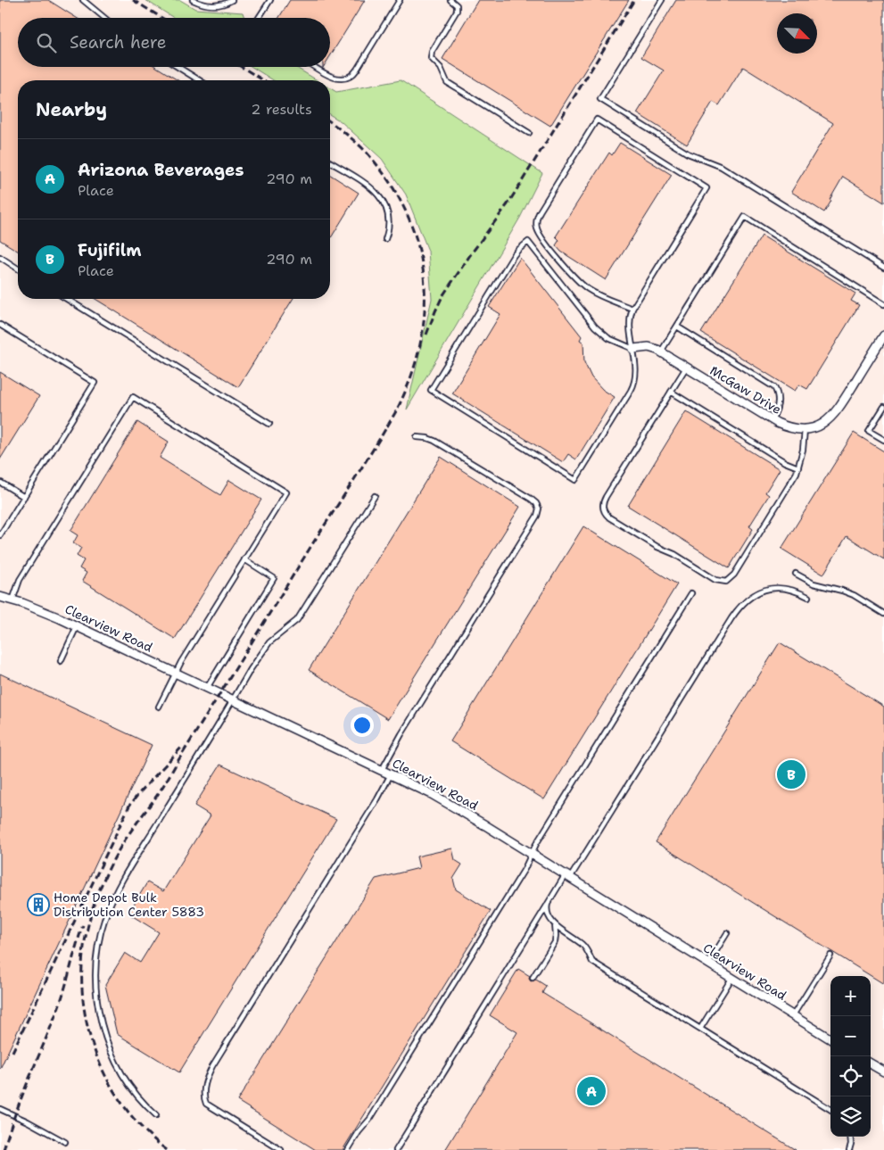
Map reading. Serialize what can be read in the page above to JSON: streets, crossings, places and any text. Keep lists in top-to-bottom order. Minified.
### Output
{"streets":{"street":["McGaw Drive","Clearview Road"]},"places":{"building":["Home Depot Bulk Distribution Center 5883"]},"north":"bottom right","page":{"search":"Search here","heading":["Nearby","2 results"],"list":[{"mark":"A","name":"Arizona Beverages","note":"Place","value":"290 m"},{"mark":"B","name":"Fujifilm","note":"Place","value":"290 m"}],"pins":["B","A"],"map_buttons":["+","−"]}}
